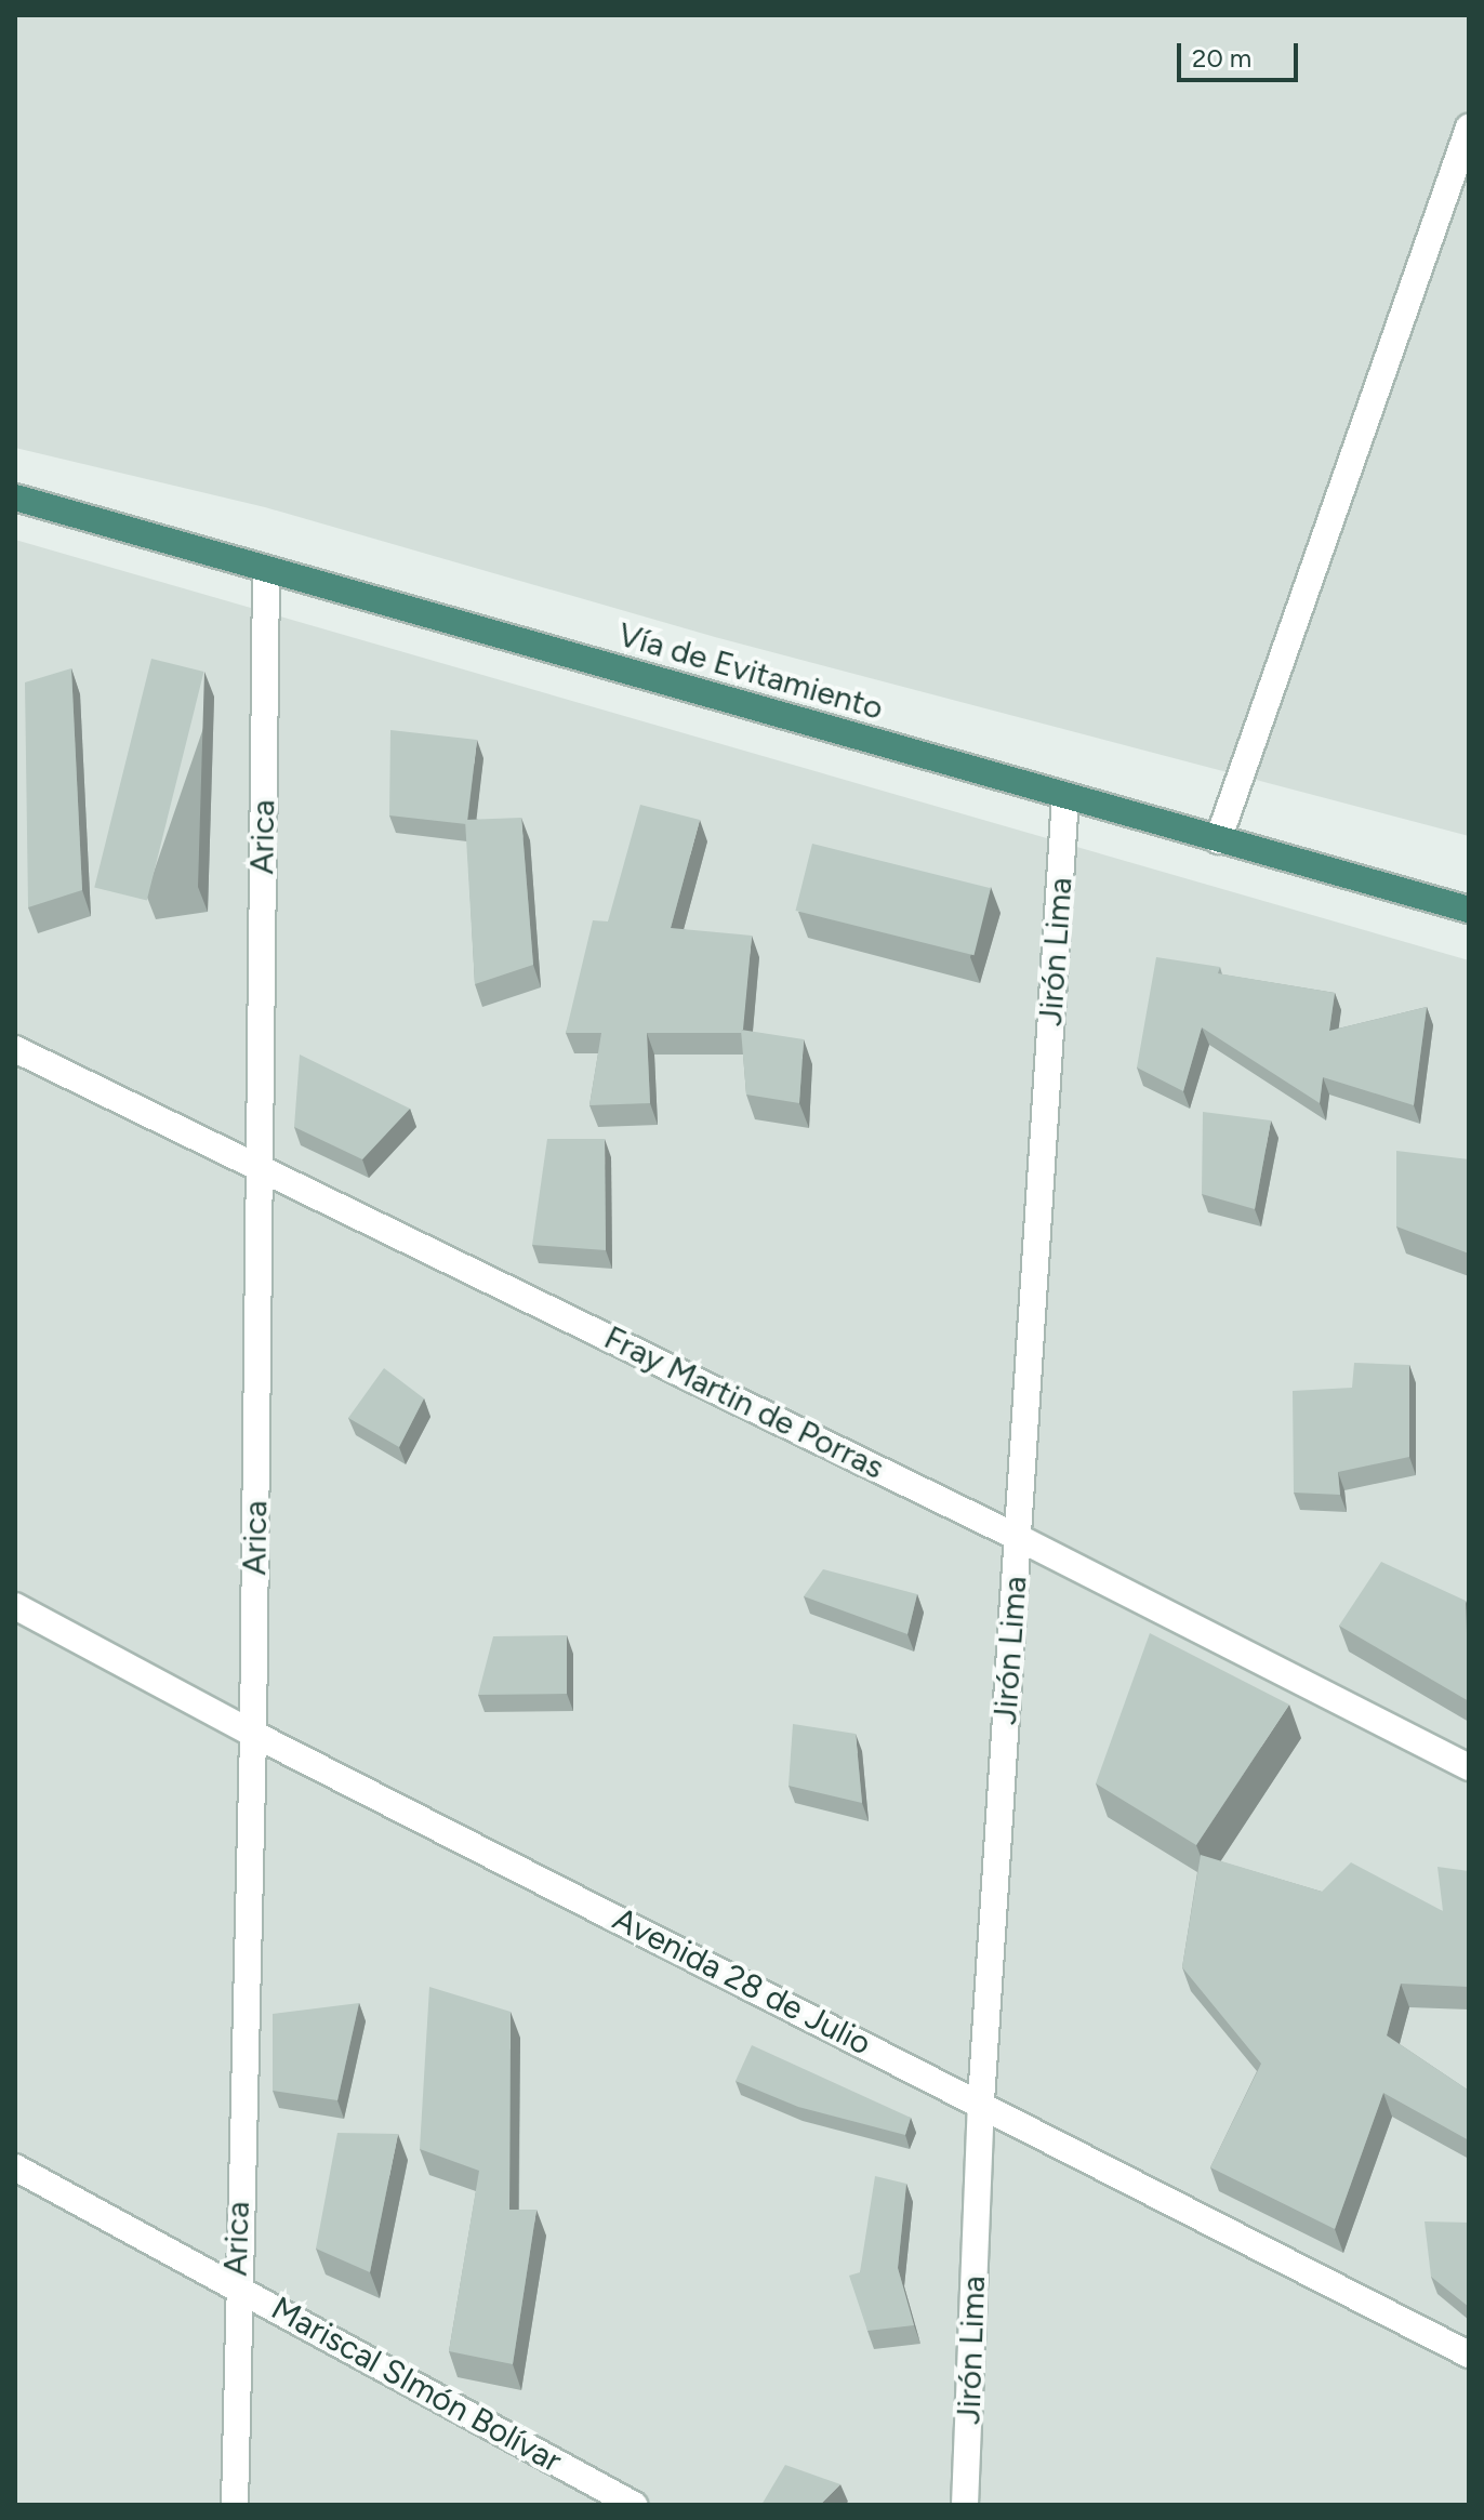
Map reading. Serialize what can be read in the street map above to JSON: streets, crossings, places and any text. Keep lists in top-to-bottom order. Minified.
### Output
{"streets":{"highway":["Vía de Evitamiento"],"street":["Arica","Jirón Lima","Fray Martin de Porras","Avenida 28 de Julio","Mariscal SImón Bolívar"]},"crossings":[["Vía de Evitamiento","Arica"],["Vía de Evitamiento","Jirón Lima"],["Arica","Fray Martin de Porras"],["Arica","Avenida 28 de Julio"],["Arica","Mariscal SImón Bolívar"],["Jirón Lima","Fray Martin de Porras"],["Jirón Lima","Avenida 28 de Julio"]],"scale_bar":"20 m"}
